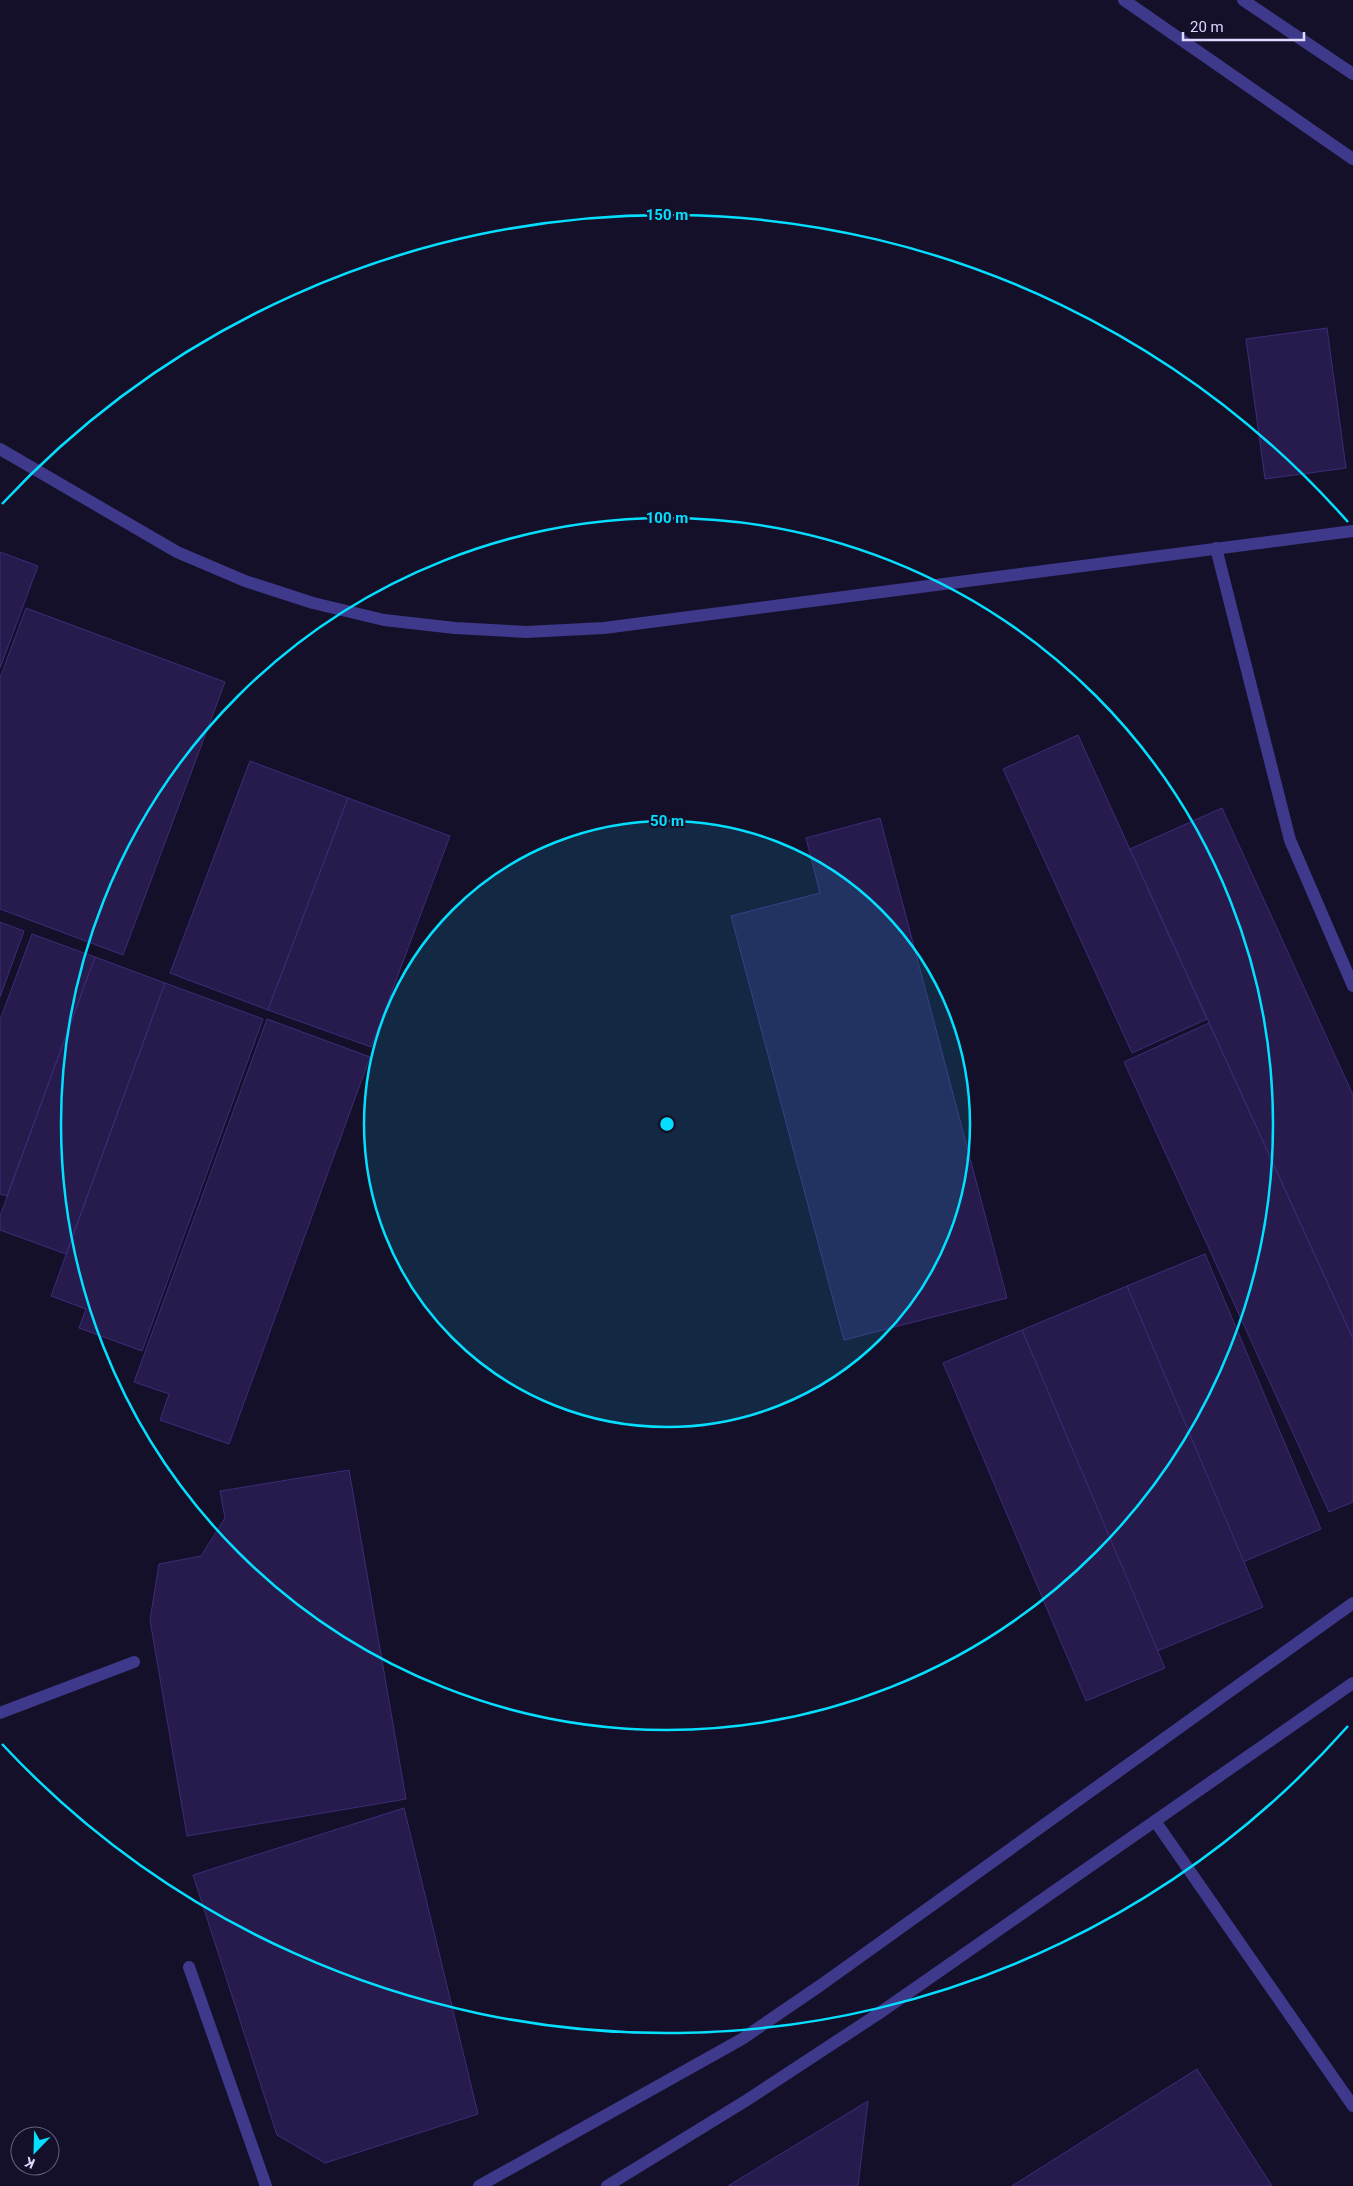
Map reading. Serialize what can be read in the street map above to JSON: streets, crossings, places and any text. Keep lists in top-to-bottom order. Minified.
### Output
{"scale_bar":"20 m","north":"bottom left","rings":["150 m","100 m","50 m"]}
